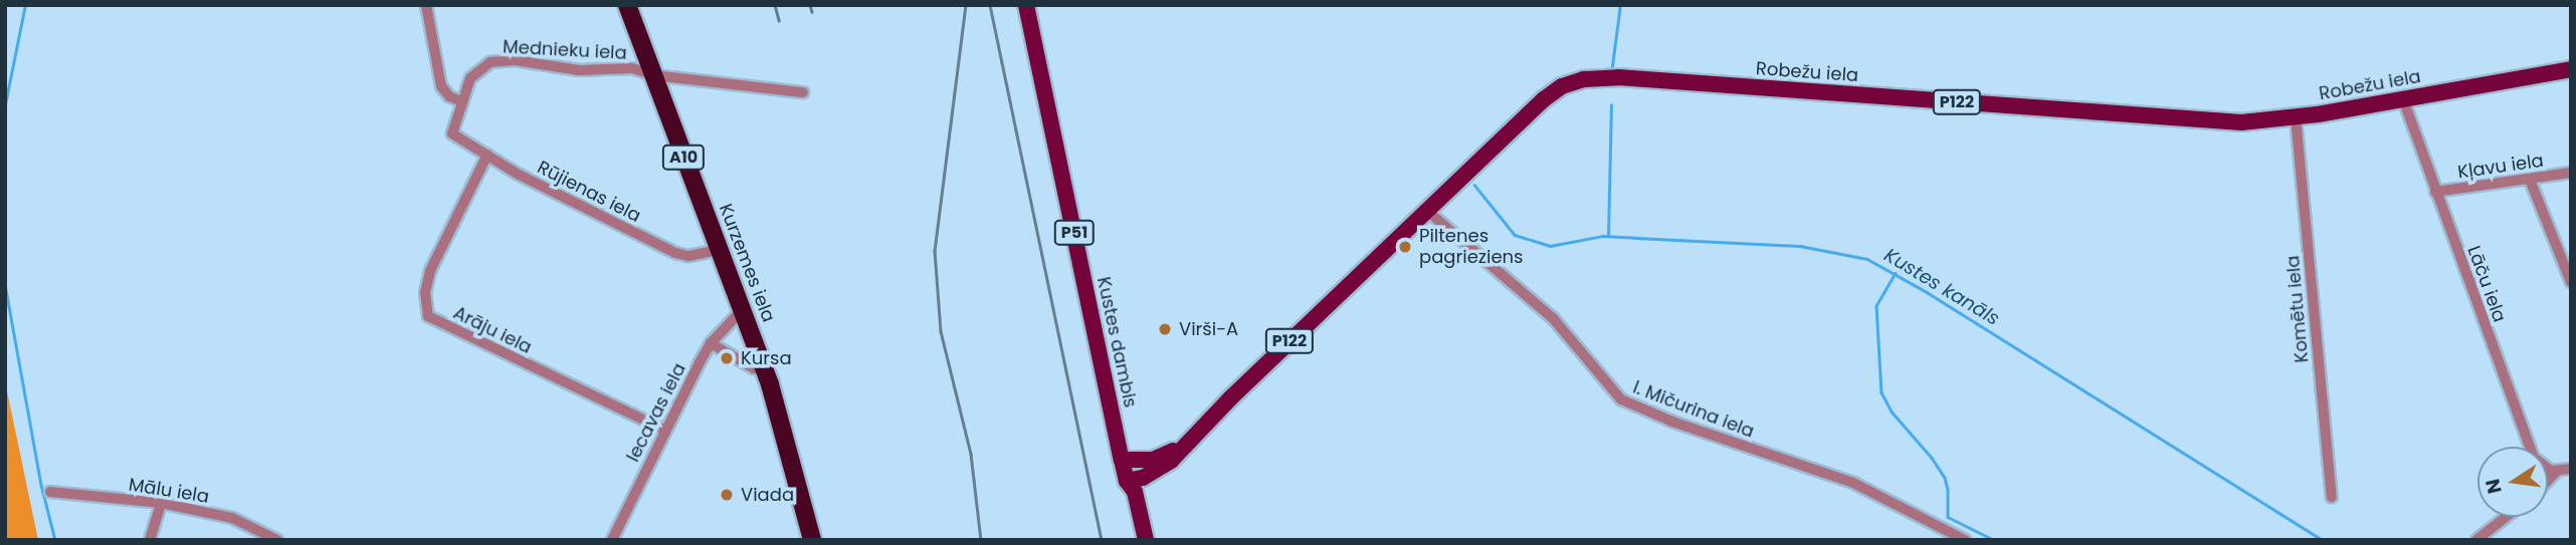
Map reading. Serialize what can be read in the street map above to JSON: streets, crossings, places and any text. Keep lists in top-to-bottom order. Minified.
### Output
{"streets":{"highway":["A10","Kurzemes iela"],"main road":["Robežu iela","P122","P51","Kustes dambis"],"street":["Mednieku iela","Kļavu iela","Rūjienas iela","Lāču iela","Komētu iela","Arāju iela","I. Mičurina iela","Iecavas iela","Mālu iela"]},"crossings":[["Mednieku iela","Rūjienas iela"],["Mednieku iela","Kurzemes iela"],["Robežu iela","Lāču iela"],["Robežu iela","Komētu iela"],["Robežu iela","Kustes dambis"],["Robežu iela","I. Mičurina iela"],["Kļavu iela","Lāču iela"],["Rūjienas iela","Kurzemes iela"],["Rūjienas iela","Arāju iela"],["Kurzemes iela","Iecavas iela"],["Arāju iela","Iecavas iela"]],"water":["Kustes kanāls"],"places":["Piltenes pagrieziens","Virši-A","Kursa","Viada"],"north":"left"}
